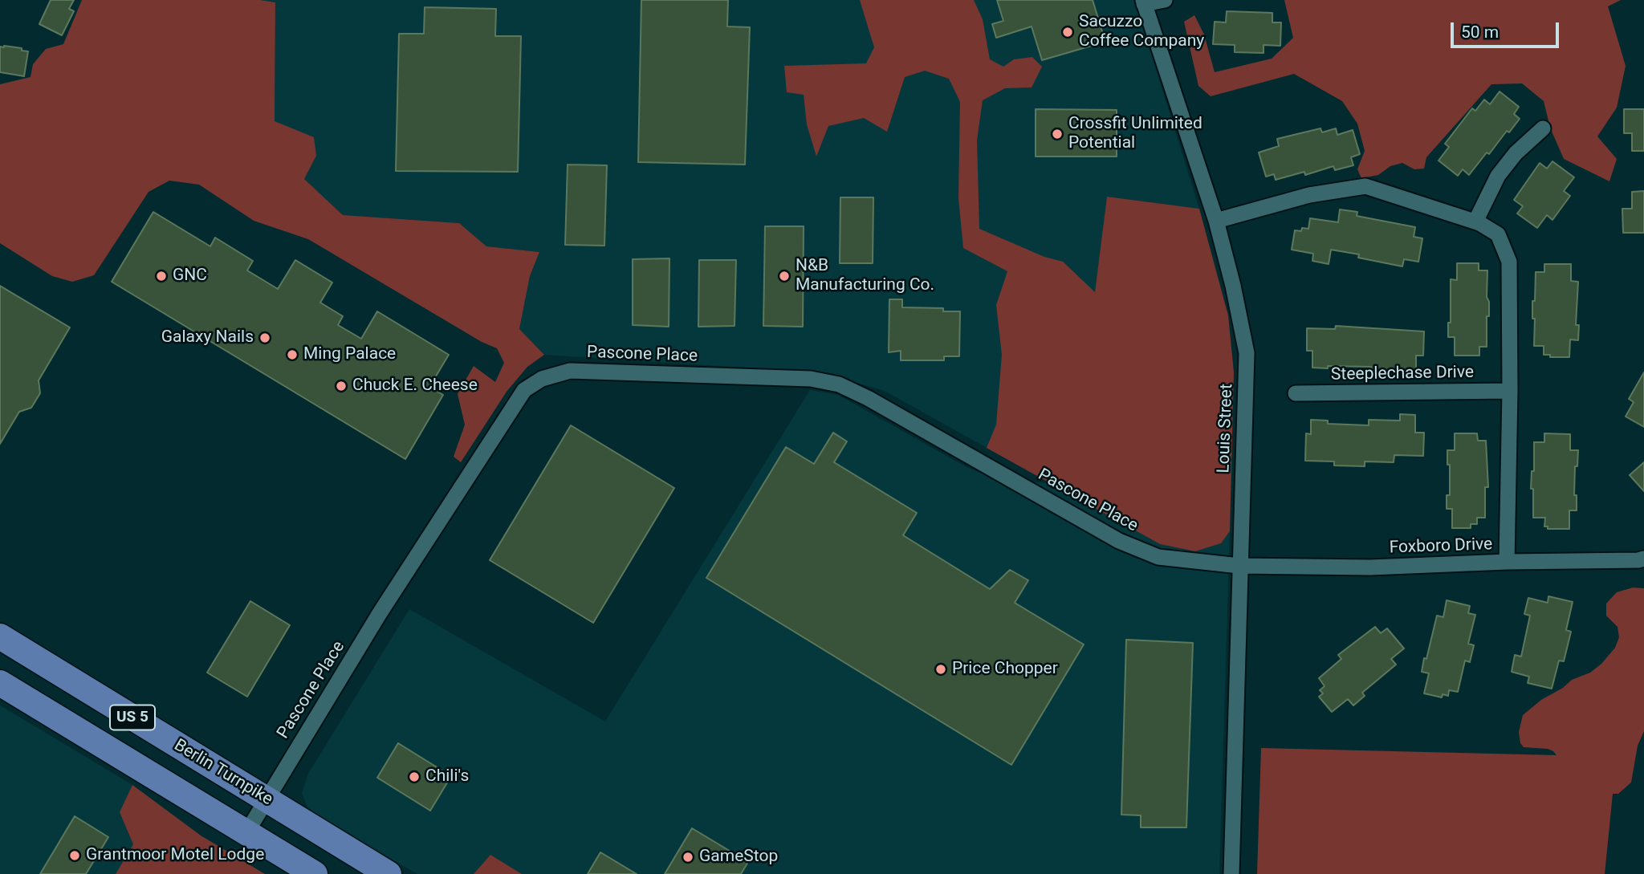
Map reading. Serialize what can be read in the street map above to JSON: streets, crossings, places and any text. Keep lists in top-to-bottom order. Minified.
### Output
{"streets":{"highway":["US 5","Berlin Turnpike"],"street":["Pascone Place","Steeplechase Drive","Louis Street","Foxboro Drive"]},"crossings":[["Pascone Place","Louis Street"],["Pascone Place","Foxboro Drive"],["Pascone Place","US 5"],["Pascone Place","Berlin Turnpike"],["Louis Street","Foxboro Drive"]],"places":["Sacuzzo Coffee Company","Crossfit Unlimited Potential","GNC","N&B Manufacturing Co.","Galaxy Nails","Ming Palace","Chuck E. Cheese","Price Chopper","Chili's","Grantmoor Motel Lodge","GameStop"],"scale_bar":"50 m"}
